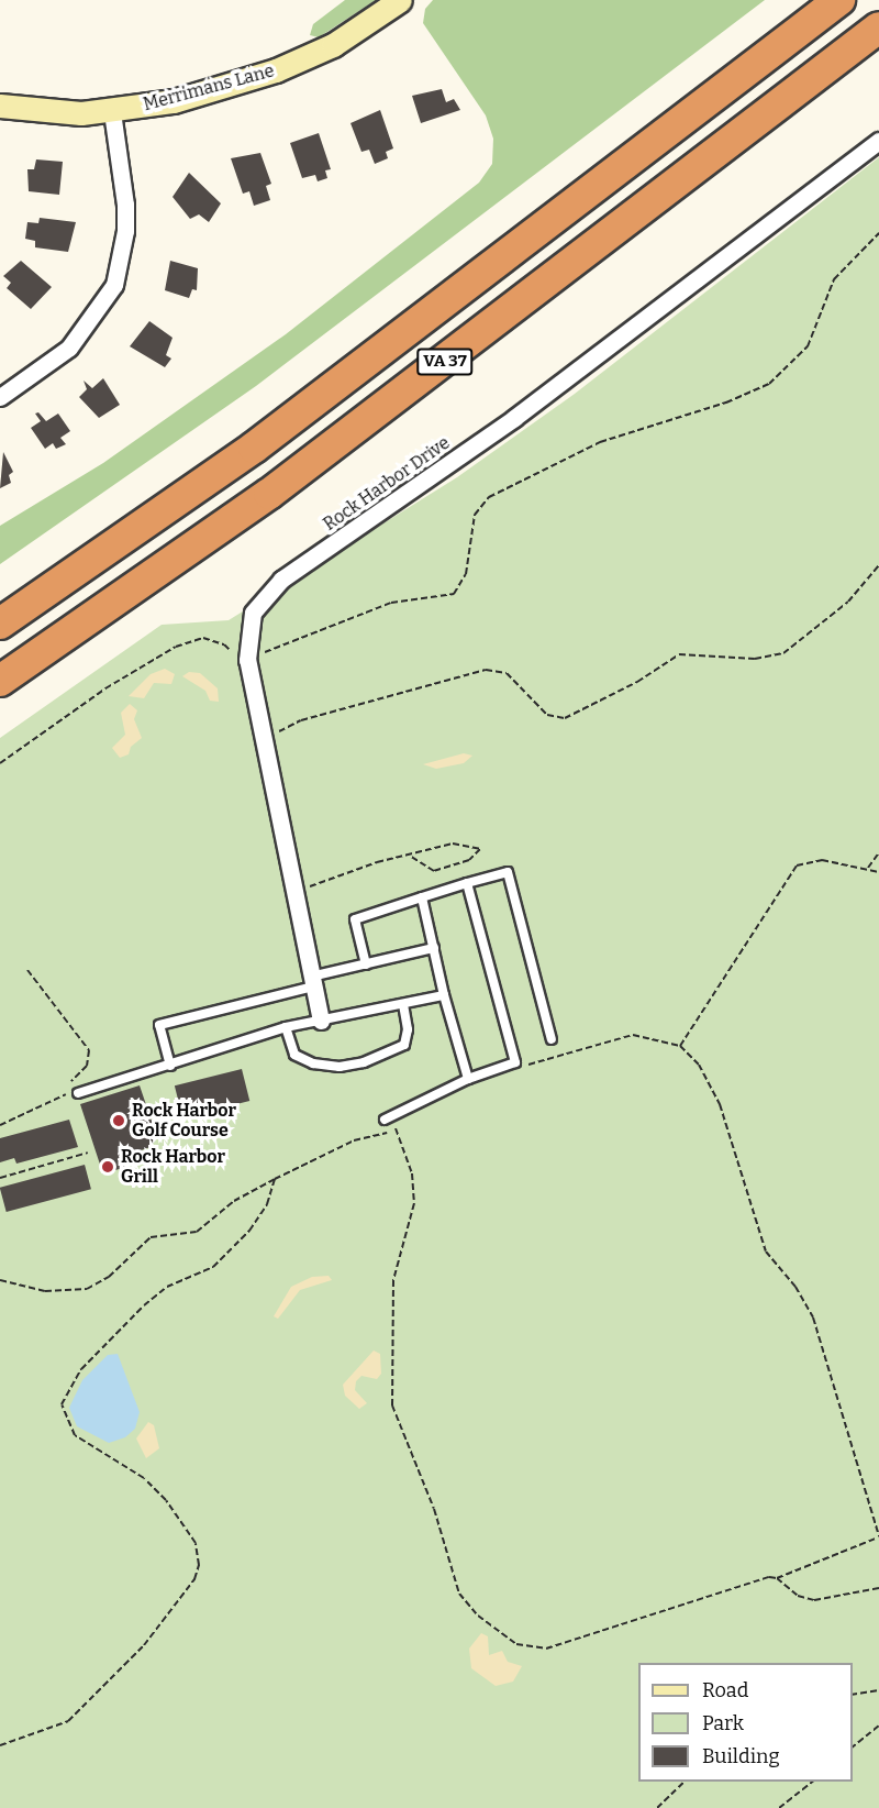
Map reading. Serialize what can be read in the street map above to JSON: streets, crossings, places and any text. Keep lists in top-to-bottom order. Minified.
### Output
{"streets":{"highway":["VA 37"],"main road":["Merrimans Lane"],"street":["Rock Harbor Drive"]},"places":["Rock Harbor Golf Course","Rock Harbor Grill"],"legend":["Road","Park","Building"]}
